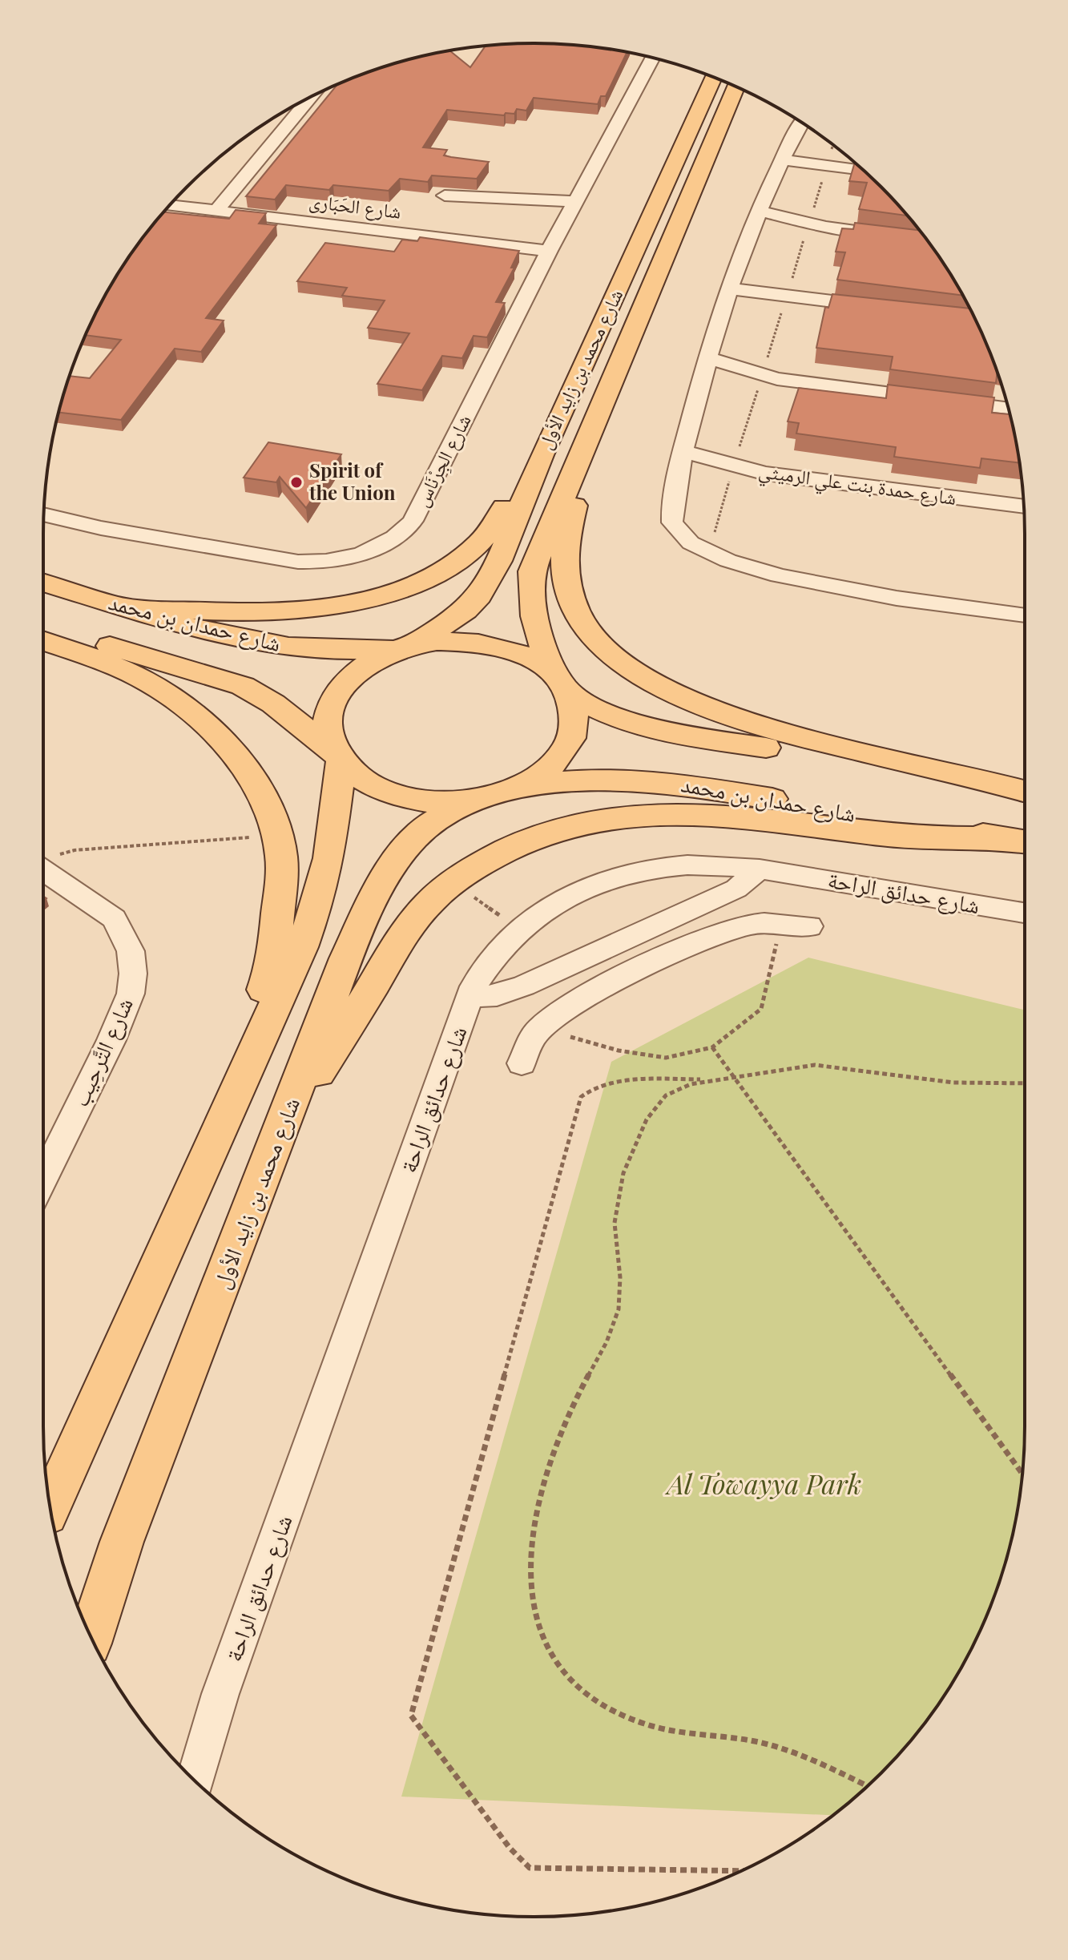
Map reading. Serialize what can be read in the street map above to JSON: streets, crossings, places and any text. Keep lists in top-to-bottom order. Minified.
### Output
{"streets":{"main road":["شارع محمد بن زايد الأول","شارع حمدان بن محمد"],"street":["شارع الحَبَارى","شارع الجِرْنَاس","شارع حمدة بنت علي الرميثي","شارع حدائق الراحة","شارع التَّرحِيب"]},"crossings":[["شارع الحَبَارى","شارع الجِرْنَاس"],["شارع محمد بن زايد الأول","شارع حمدان بن محمد"]],"parks":["Al Towayya Park"],"places":["Spirit of the Union"]}
